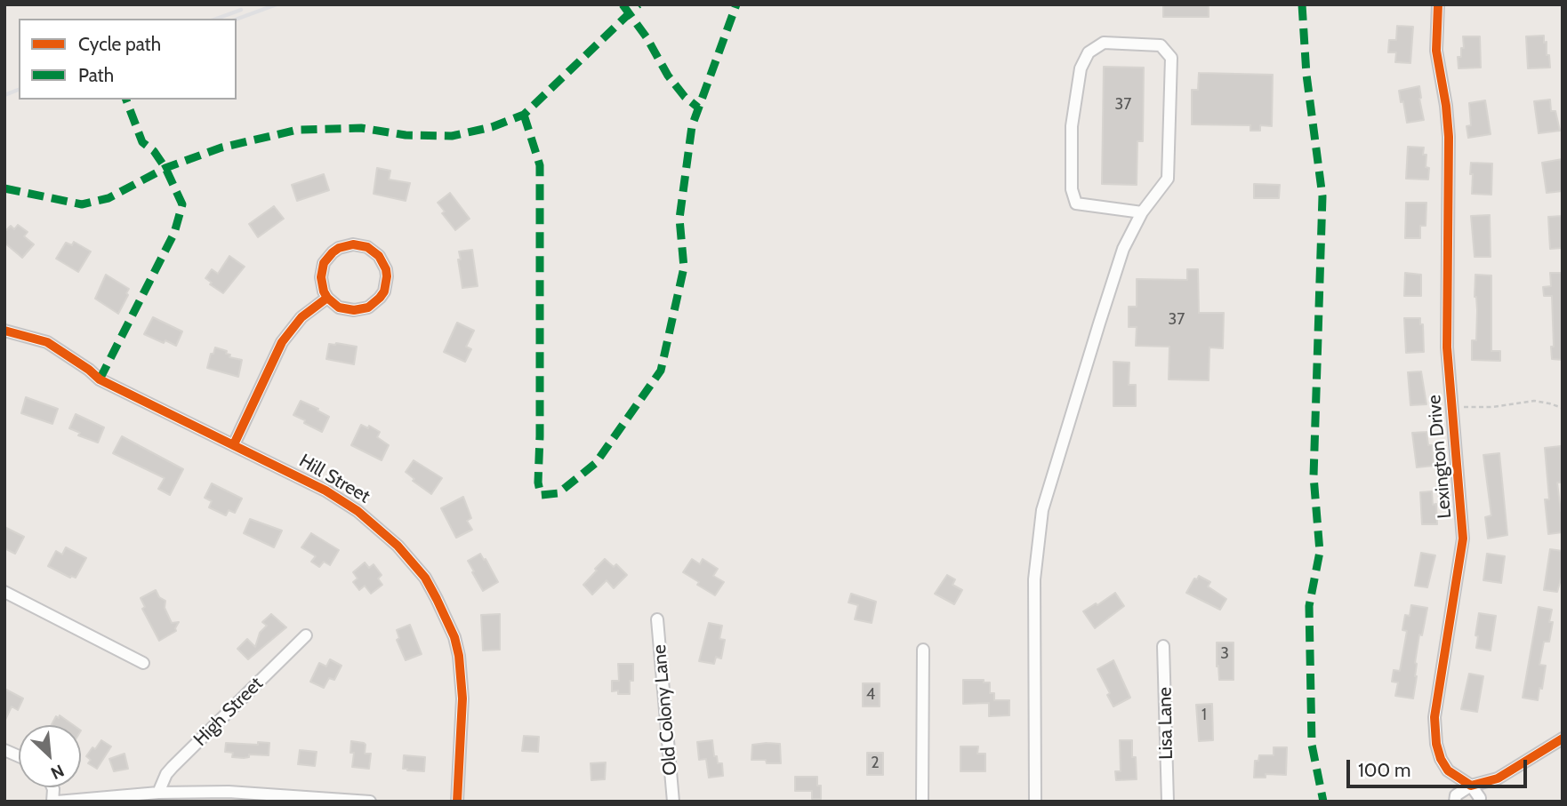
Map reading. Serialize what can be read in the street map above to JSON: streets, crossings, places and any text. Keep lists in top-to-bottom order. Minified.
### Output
{"streets":{"street":["Lexington Drive","Hill Street","Old Colony Lane","High Street","Lisa Lane"]},"house_numbers":["37","37","3","4","1","2"],"legend":["Cycle path","Path"],"scale_bar":"100 m","north":"bottom right"}
